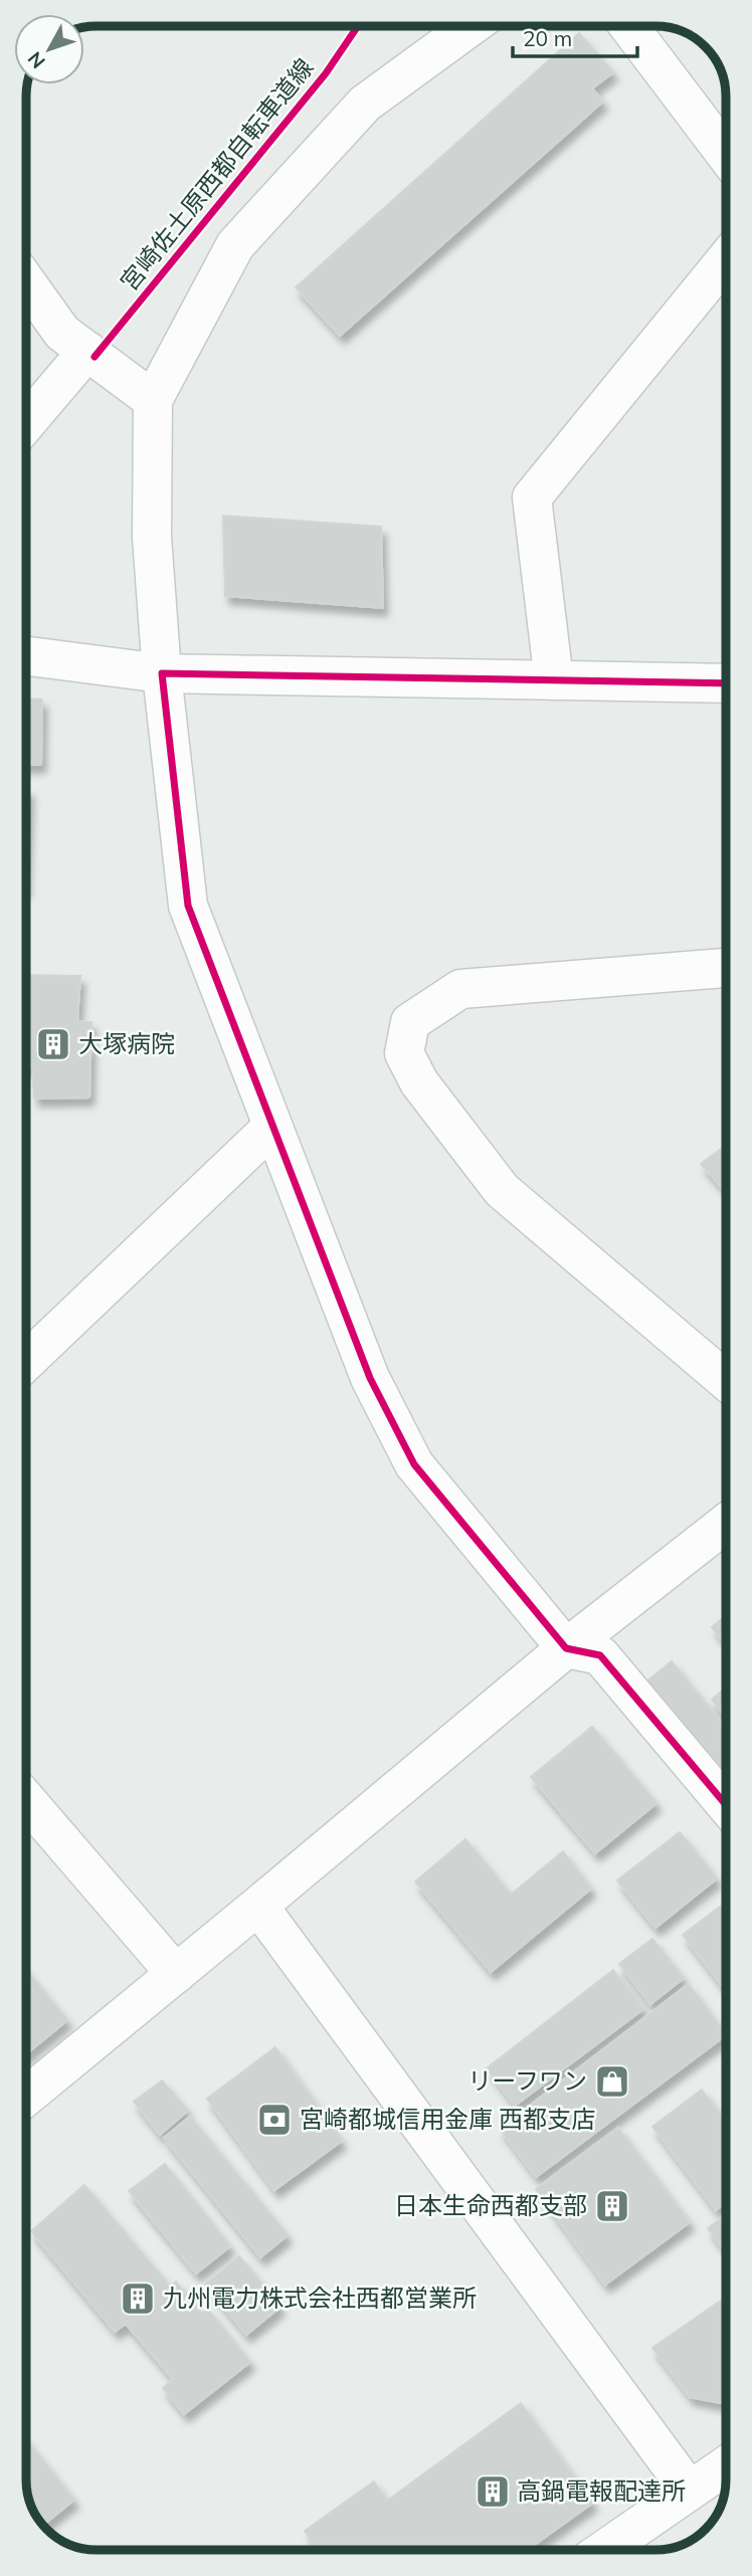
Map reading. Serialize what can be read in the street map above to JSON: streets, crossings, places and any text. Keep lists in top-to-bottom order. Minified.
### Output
{"streets":{"cycle path":["宮崎佐土原西都自転車道線"]},"places":{"building":["大塚病院","日本生命西都支部","九州電力株式会社西都営業所","高鍋電報配達所"],"shop":["リーフワン"],"bank":["宮崎都城信用金庫 西都支店"]},"scale_bar":"20 m","north":"bottom left"}
